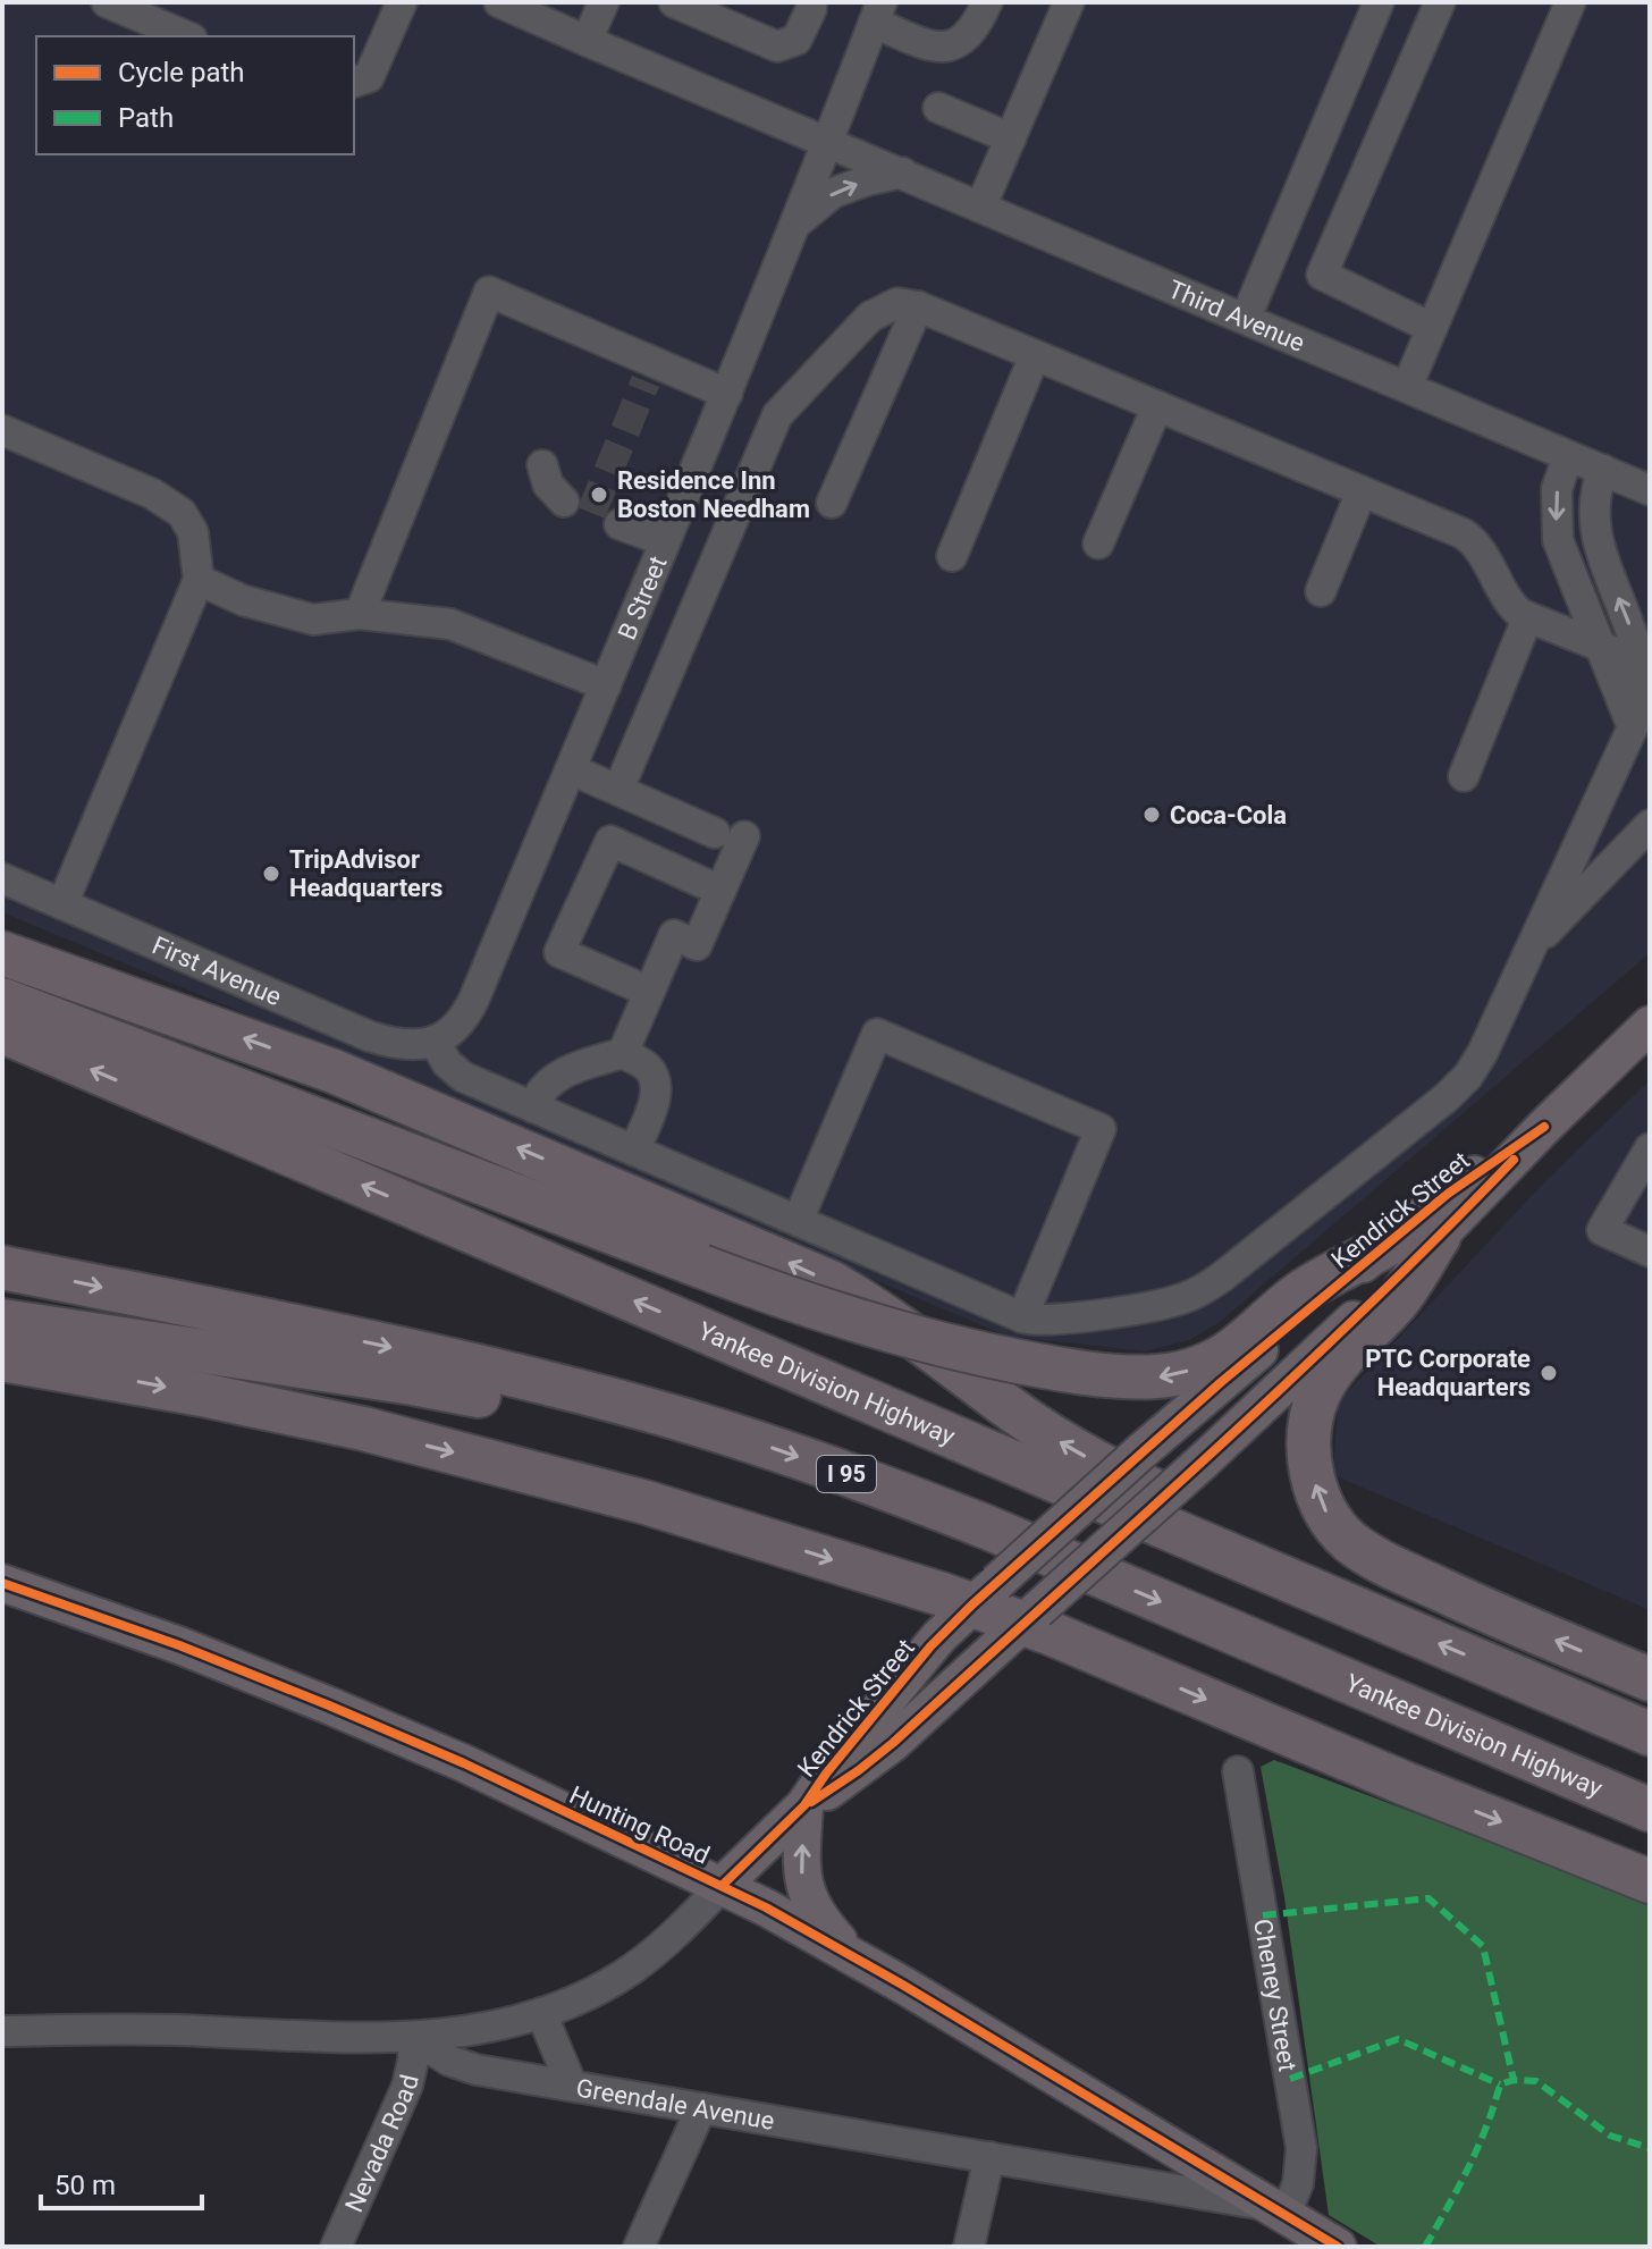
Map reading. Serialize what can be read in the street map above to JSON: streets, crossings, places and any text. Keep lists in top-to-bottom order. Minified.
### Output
{"streets":{"highway":["Yankee Division Highway","I 95"],"main road":["Kendrick Street","Hunting Road","Greendale Avenue"],"street":["Third Avenue","B Street","First Avenue","Cheney Street","Nevada Road"]},"crossings":[["Third Avenue","B Street"],["B Street","First Avenue"],["Kendrick Street","Hunting Road"],["Kendrick Street","Greendale Avenue"],["Kendrick Street","Nevada Road"],["Hunting Road","Cheney Street"],["Hunting Road","Greendale Avenue"],["Cheney Street","Greendale Avenue"],["Greendale Avenue","Nevada Road"]],"places":["Residence Inn Boston Needham","Coca-Cola","TripAdvisor Headquarters","PTC Corporate Headquarters"],"legend":["Cycle path","Path"],"scale_bar":"50 m"}
